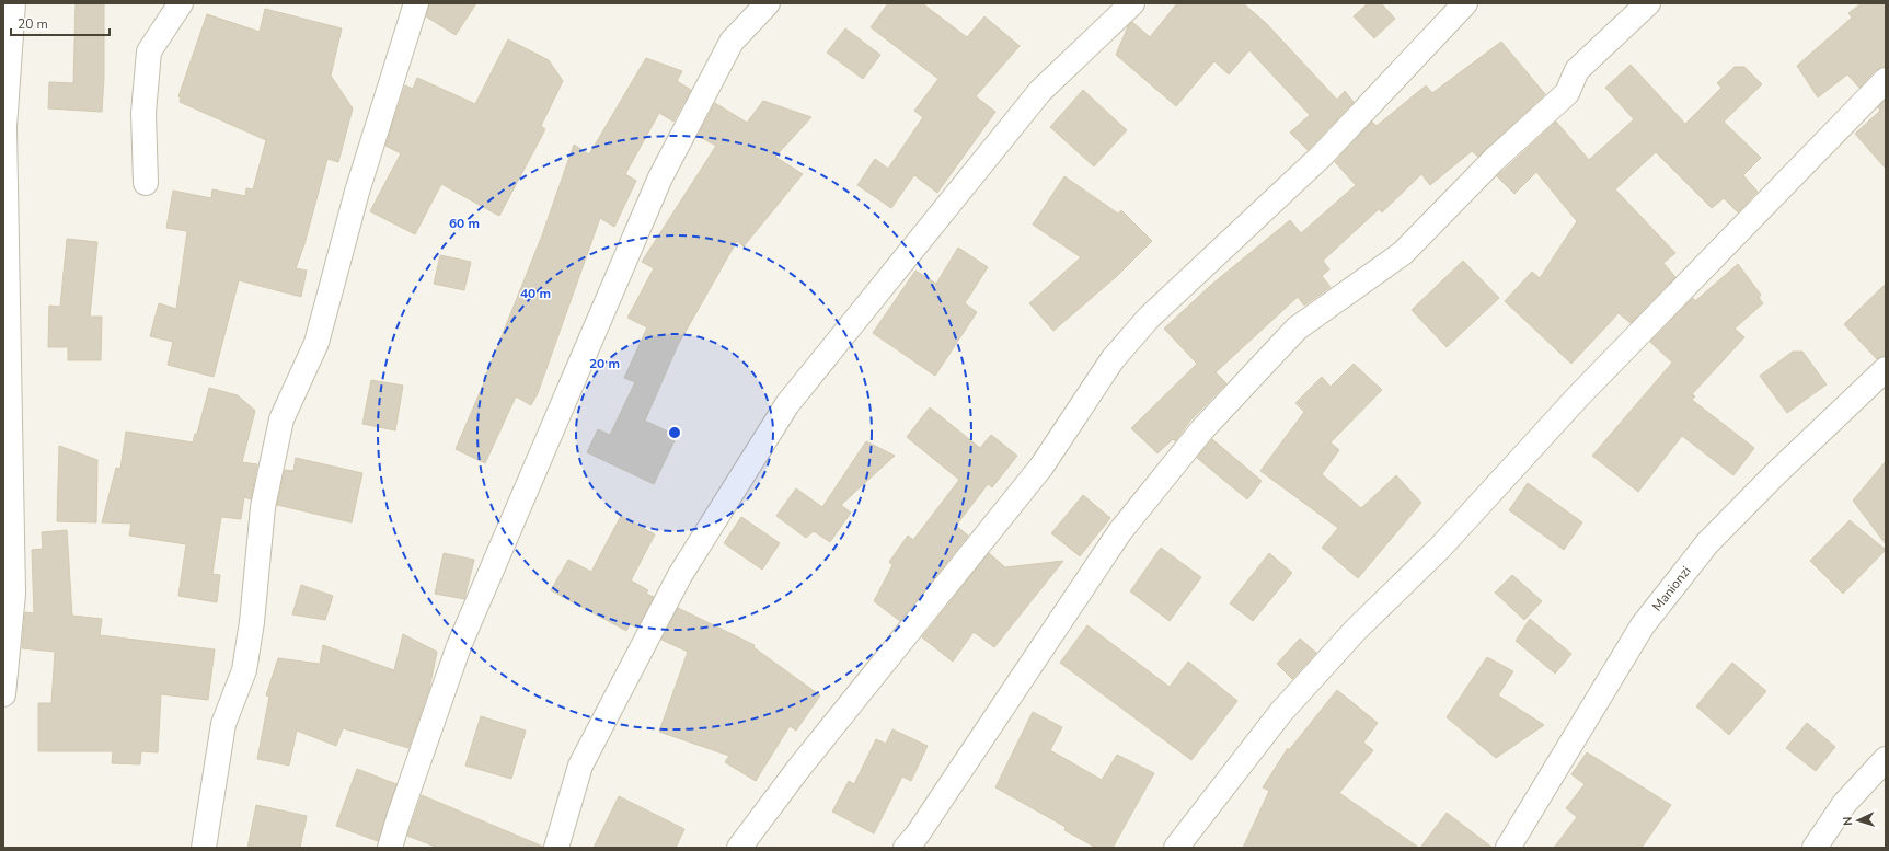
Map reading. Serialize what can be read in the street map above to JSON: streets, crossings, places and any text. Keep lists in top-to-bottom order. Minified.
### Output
{"streets":{"street":["Manionzi"]},"scale_bar":"20 m","north":"left","rings":["60 m","40 m","20 m"]}
